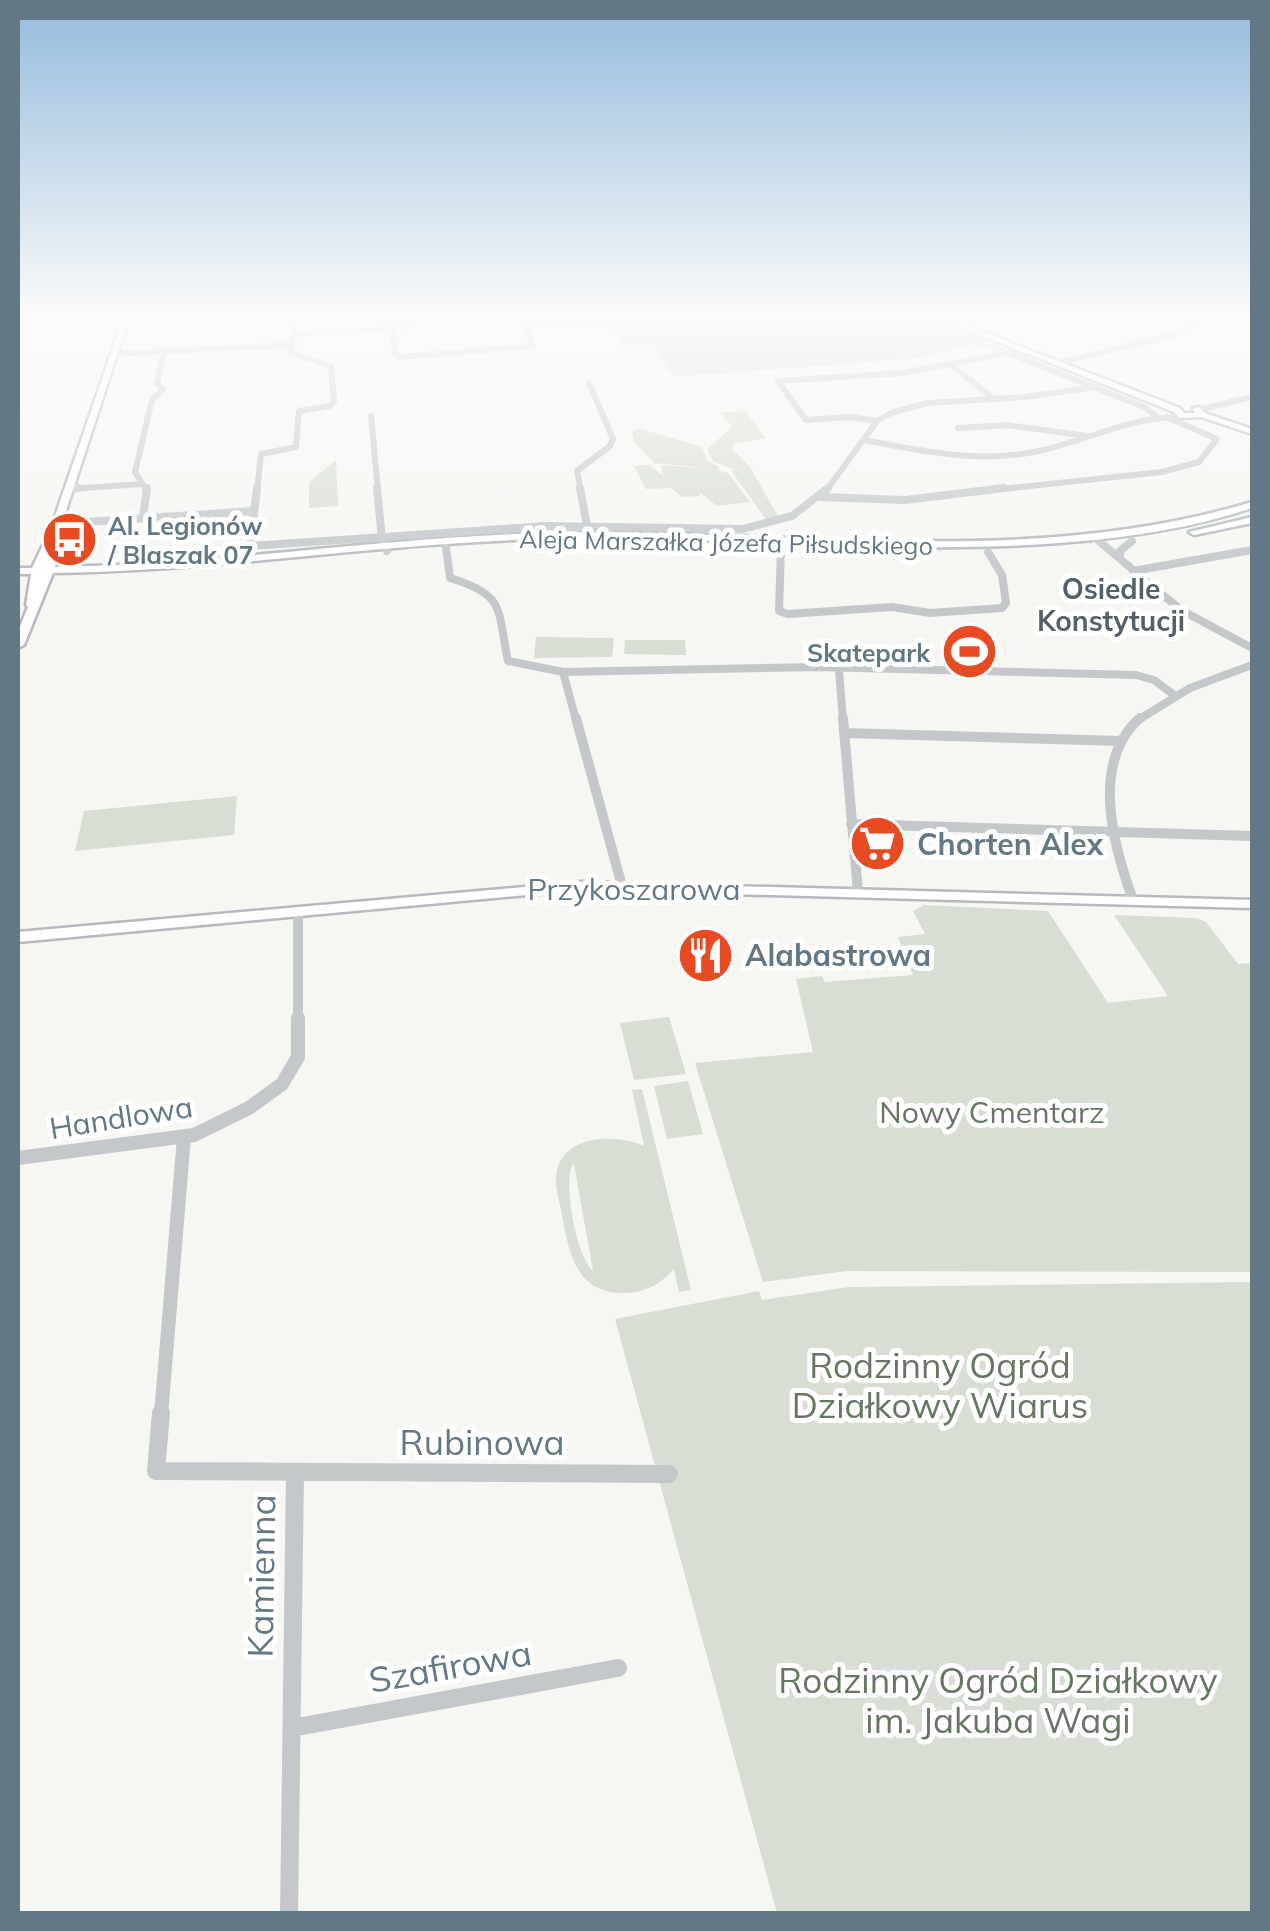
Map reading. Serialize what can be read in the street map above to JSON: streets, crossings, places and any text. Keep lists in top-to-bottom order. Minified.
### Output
{"streets":{"street":["Aleja Marszałka Józefa Piłsudskiego","Przykoszarowa","Handlowa","Rubinowa","Kamienna","Szafirowa"]},"crossings":[["Przykoszarowa","Handlowa"],["Handlowa","Kamienna"],["Rubinowa","Kamienna"],["Kamienna","Szafirowa"]],"districts":["Osiedle Konstytucji"],"parks":["Nowy Cmentarz","Rodzinny Ogród Działkowy Wiarus","Rodzinny Ogród Działkowy im. Jakuba Wagi"],"places":{"bus stop":["Al. Legionów / Blaszak 07"],"sports":["Skatepark"],"supermarket":["Chorten Alex"],"restaurant":["Alabastrowa"]}}
